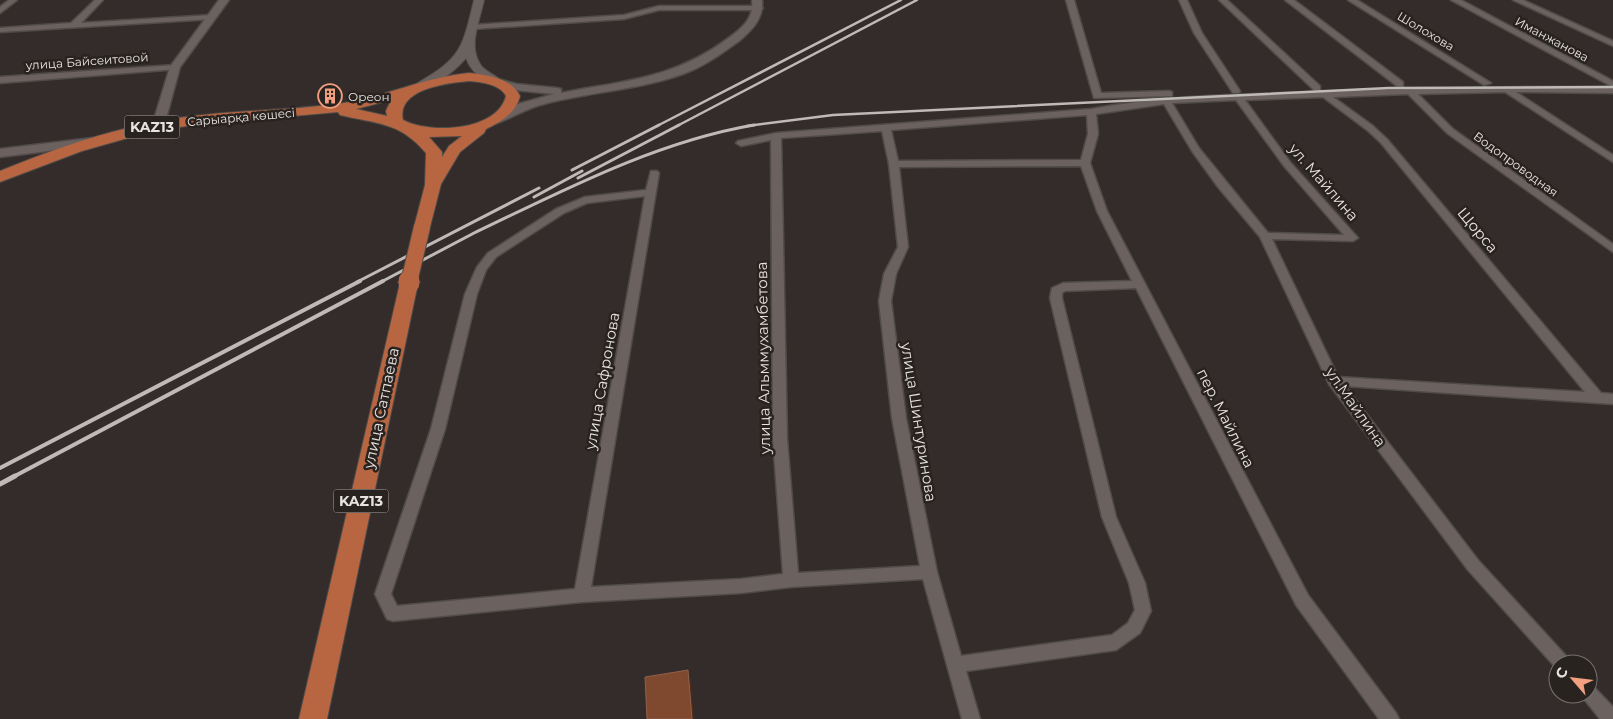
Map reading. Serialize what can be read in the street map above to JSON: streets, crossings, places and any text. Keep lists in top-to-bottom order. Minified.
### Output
{"streets":{"main road":["Сарыарқа көшесі","KAZ13","улица Сатпаева"],"street":["Шолохова","Иманжанова","улица Байсеитовой","Водопроводная","ул. Майлина","Щорса","улица Альммухамбетова","улица Сафронова","ул.Майлина","пер. Майлина","улица Шинтуринова"]},"crossings":[["Сарыарқа көшесі","KAZ13"],["KAZ13","улица Сатпаева"],["ул. Майлина","ул.Майлина"]],"places":{"building":["Ореон"]},"north":"top left"}
